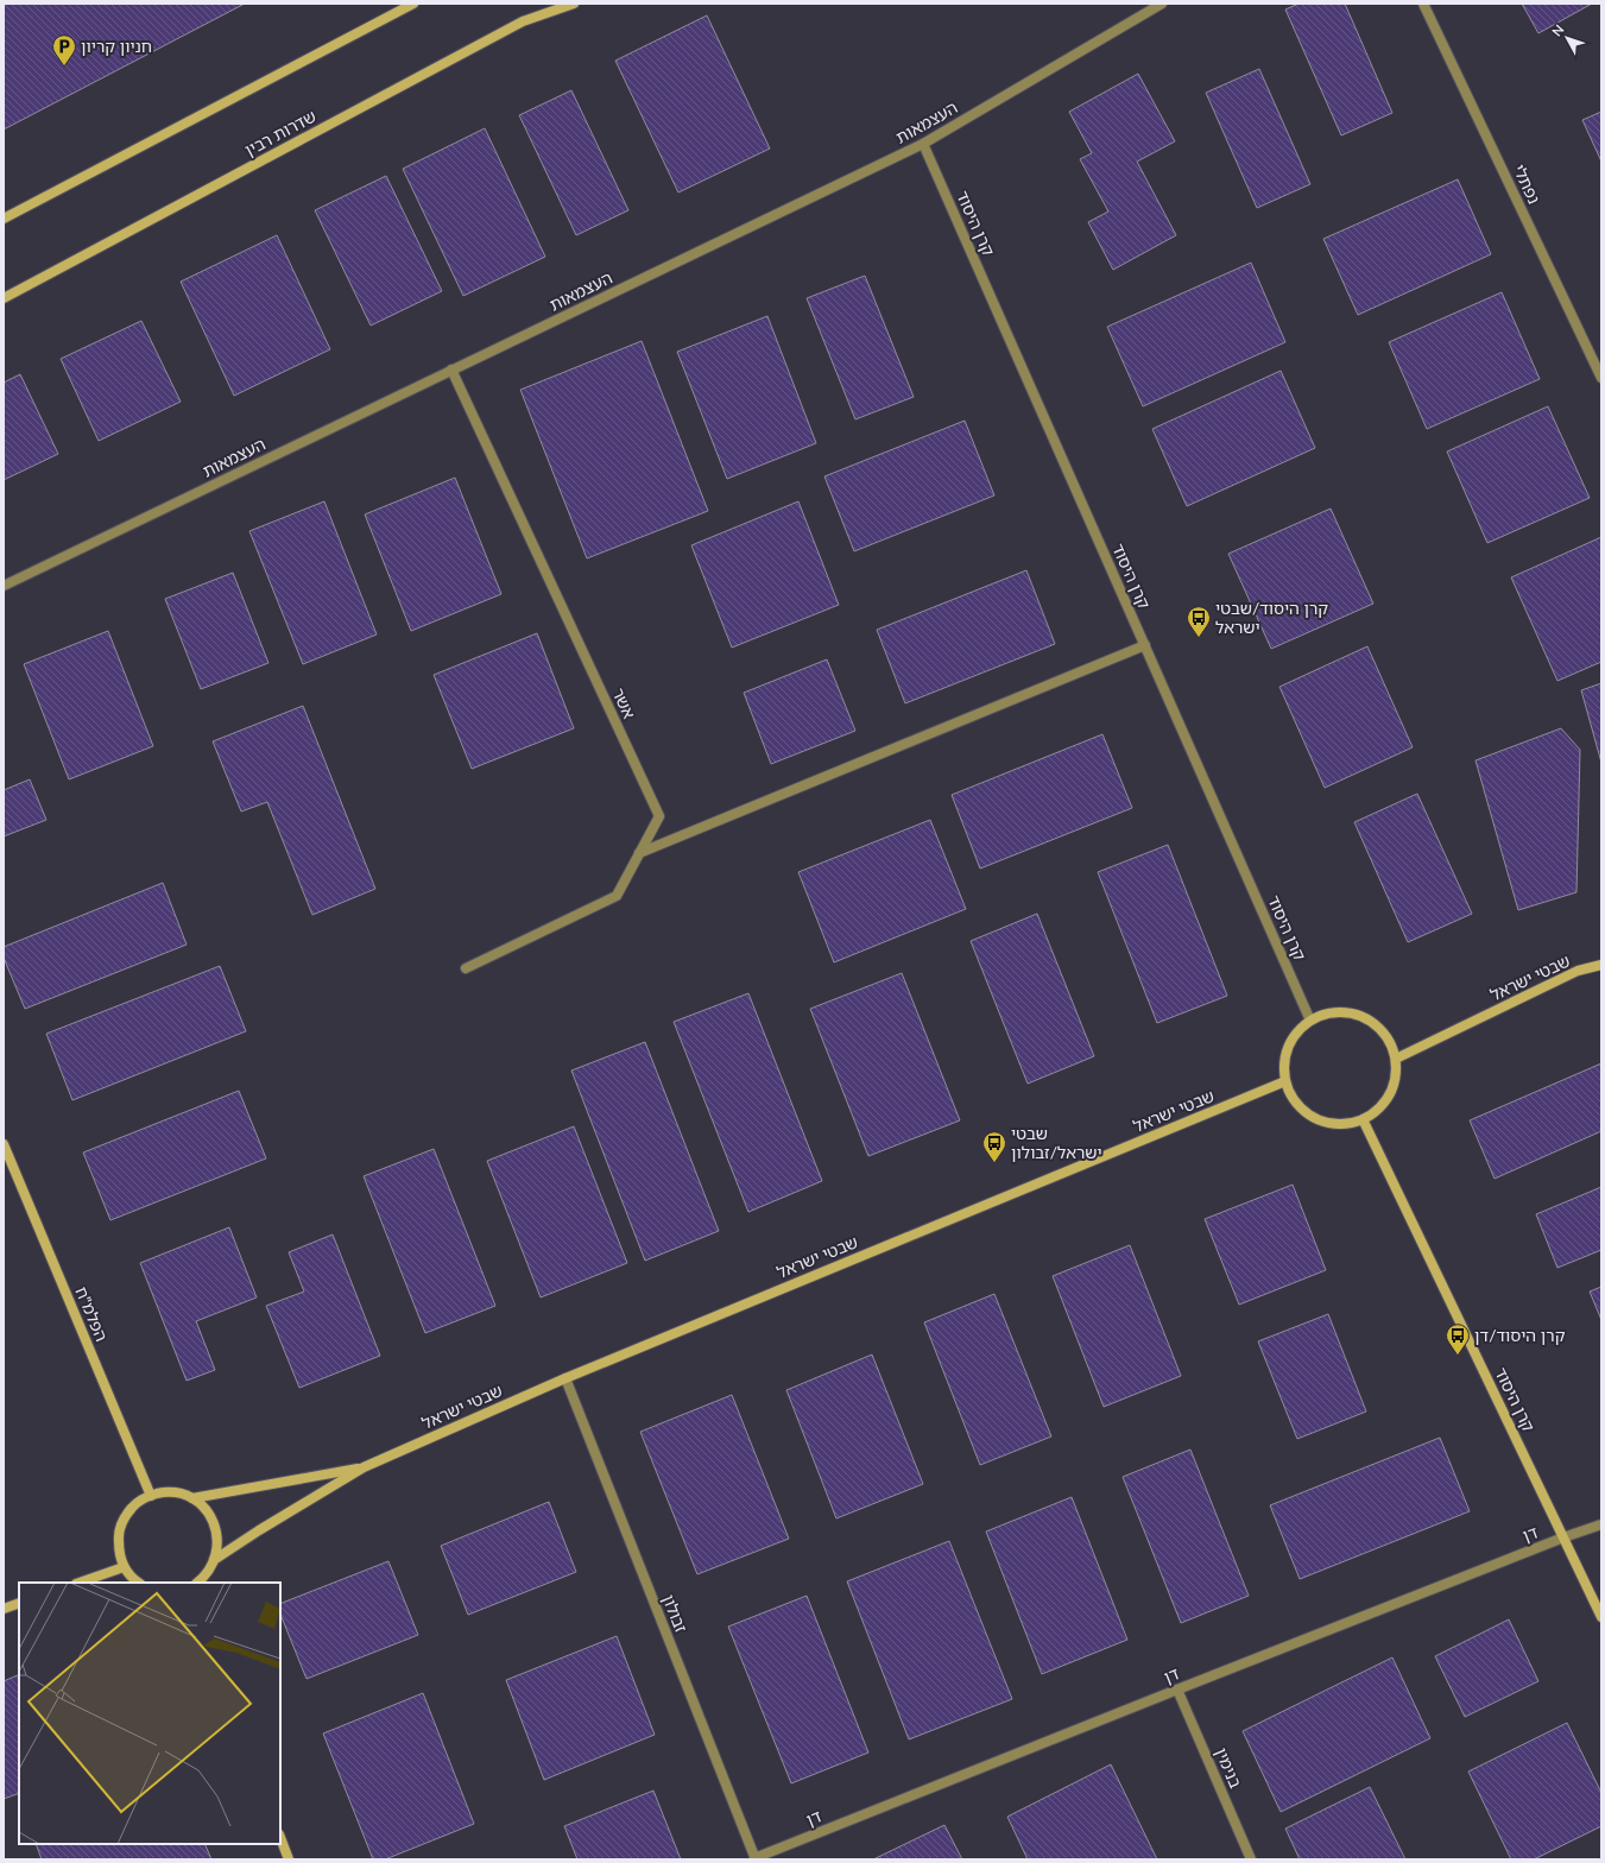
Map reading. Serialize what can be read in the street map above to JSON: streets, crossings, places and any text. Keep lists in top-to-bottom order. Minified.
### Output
{"streets":{"street":["העצמאות","שדרות רבין","נפתלי","קרן היסוד","אשר","שבטי ישראל","הפלמ\"ח","דן","זבולון","בנימין"]},"crossings":[["העצמאות","קרן היסוד"],["העצמאות","אשר"],["קרן היסוד","שבטי ישראל"],["קרן היסוד","דן"],["שבטי ישראל","זבולון"],["דן","זבולון"],["דן","בנימין"]],"places":{"parking":["חניון קריון"],"bus stop":["קרן היסוד/שבטי ישראל","שבטי ישראל/זבולון","קרן היסוד/דן"]},"north":"top left"}
